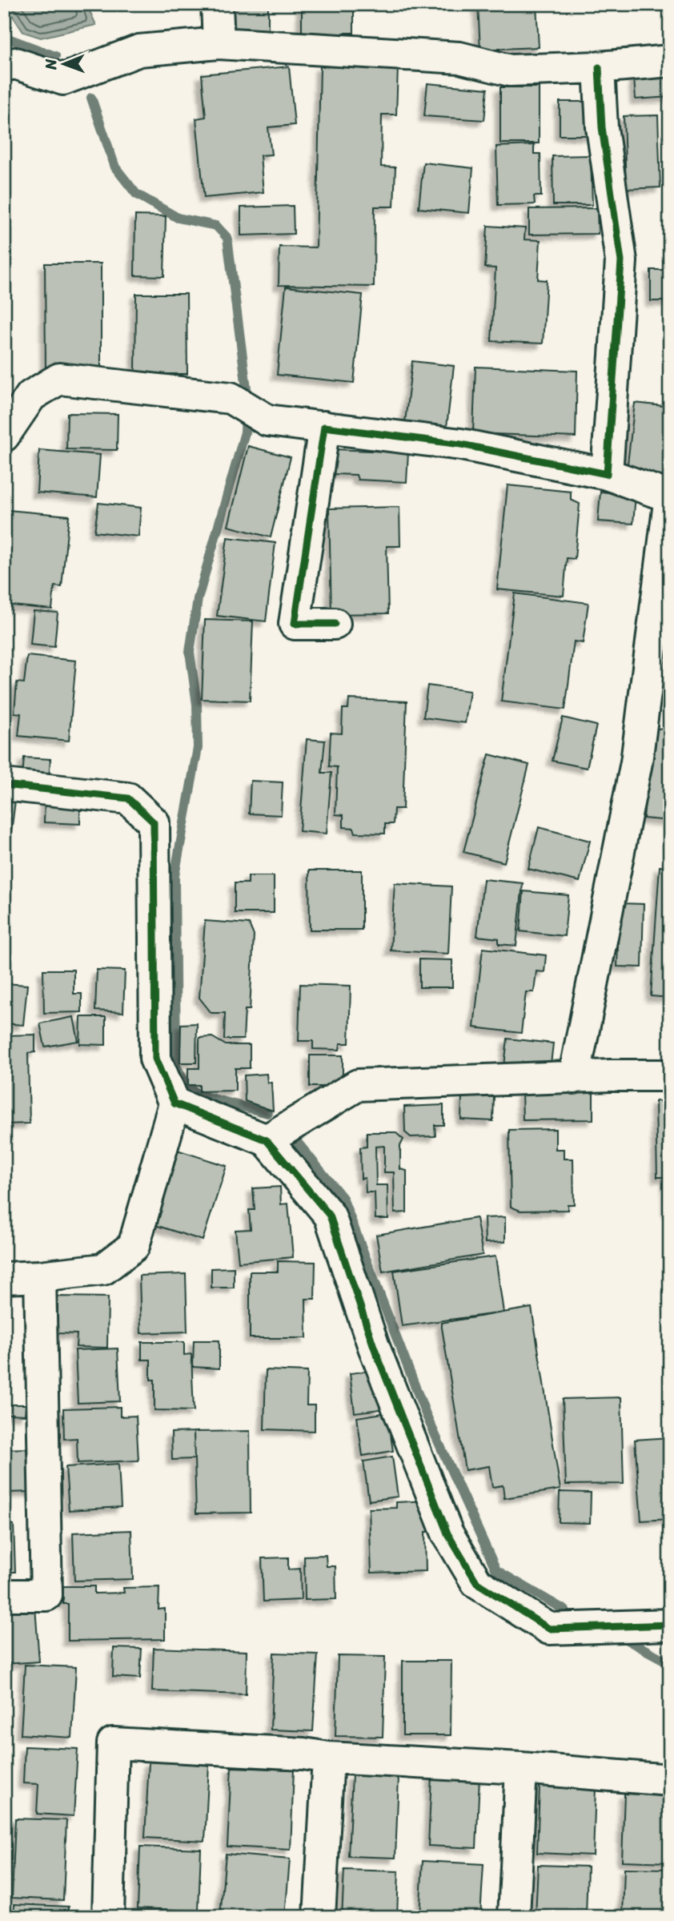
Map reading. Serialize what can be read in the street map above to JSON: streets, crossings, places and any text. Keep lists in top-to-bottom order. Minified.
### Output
{"north":"left"}
